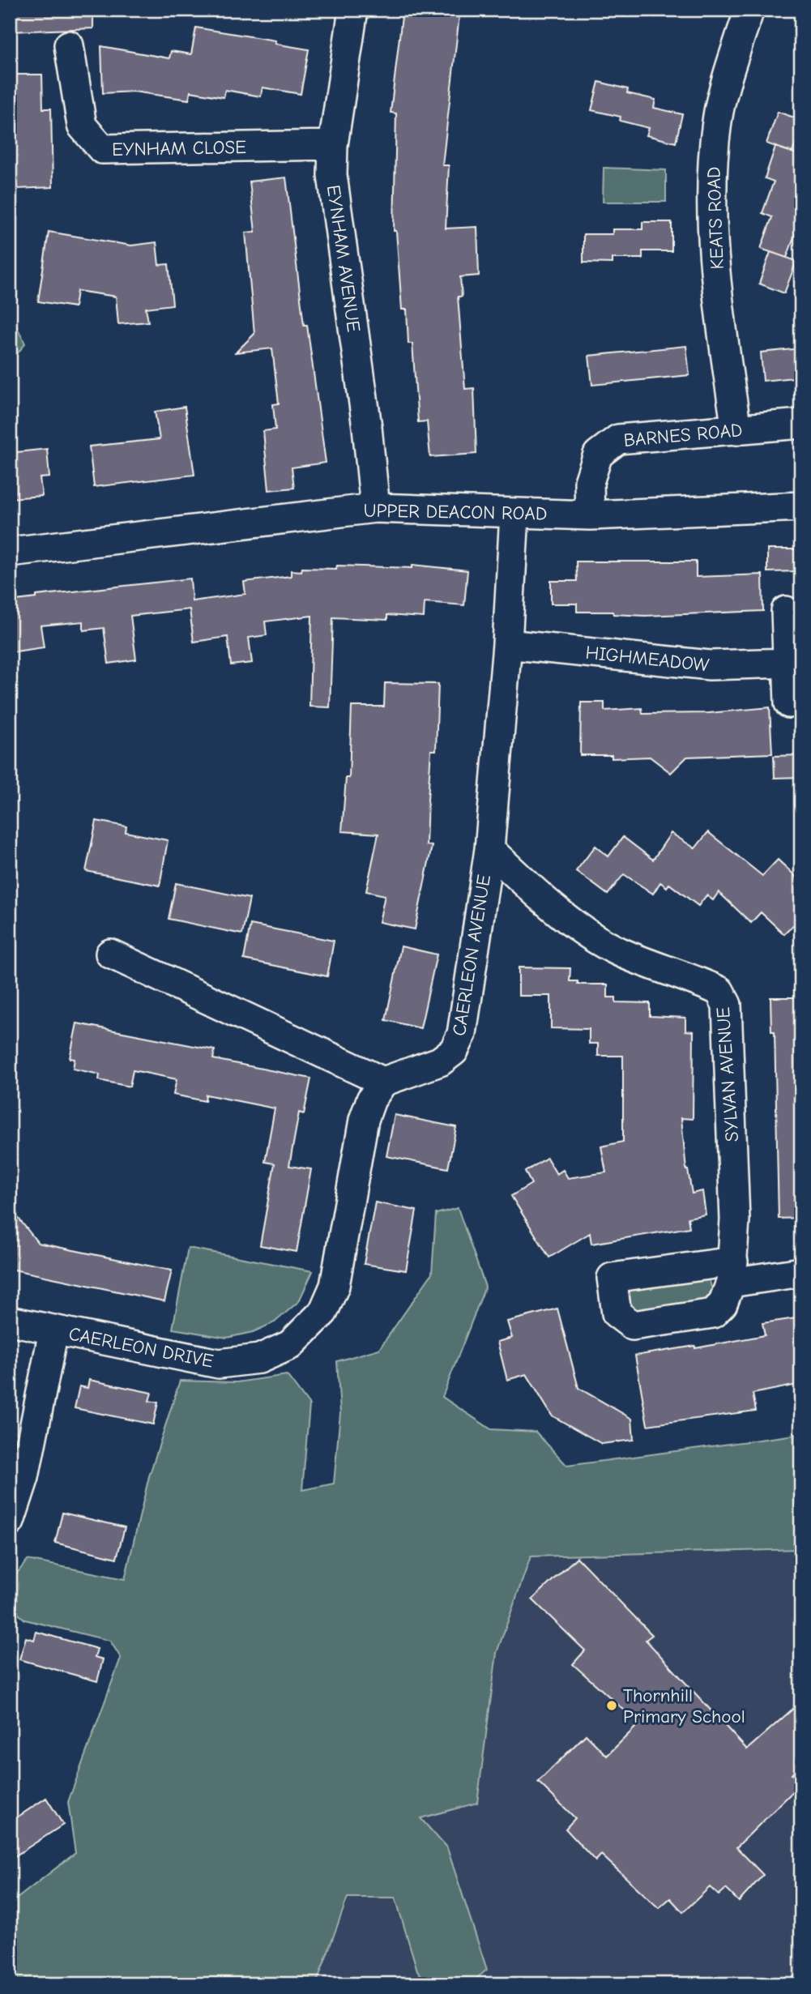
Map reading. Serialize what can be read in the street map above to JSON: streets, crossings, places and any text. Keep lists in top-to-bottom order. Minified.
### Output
{"streets":{"street":["EYNHAM CLOSE","KEATS ROAD","EYNHAM AVENUE","BARNES ROAD","UPPER DEACON ROAD","HIGHMEADOW","CAERLEON AVENUE","SYLVAN AVENUE","CAERLEON DRIVE"]},"crossings":[["EYNHAM CLOSE","EYNHAM AVENUE"],["KEATS ROAD","BARNES ROAD"],["EYNHAM AVENUE","UPPER DEACON ROAD"],["BARNES ROAD","UPPER DEACON ROAD"],["UPPER DEACON ROAD","CAERLEON AVENUE"],["HIGHMEADOW","CAERLEON AVENUE"],["CAERLEON AVENUE","SYLVAN AVENUE"],["CAERLEON AVENUE","CAERLEON DRIVE"]],"places":["Thornhill Primary School"]}
